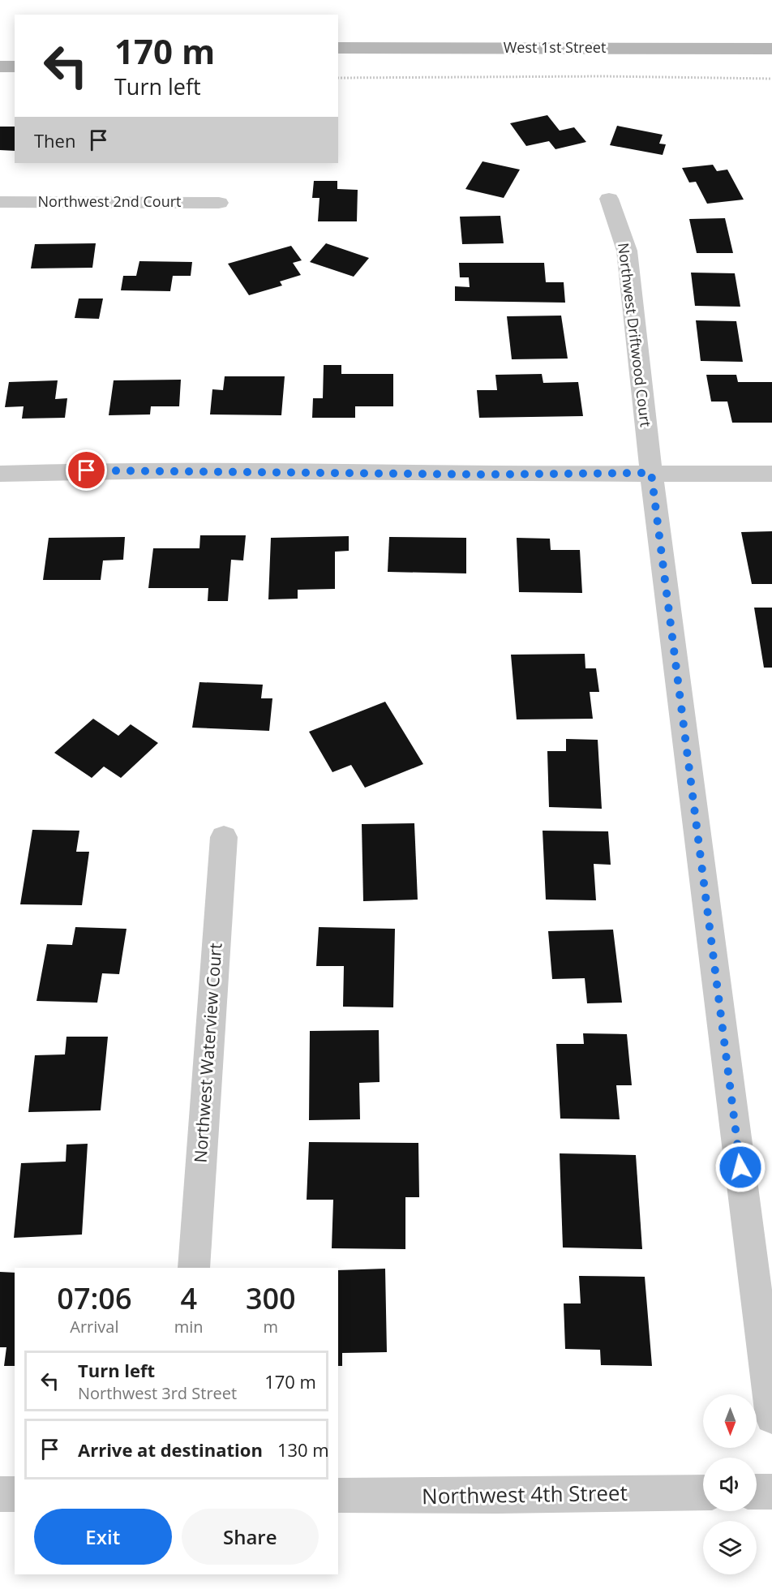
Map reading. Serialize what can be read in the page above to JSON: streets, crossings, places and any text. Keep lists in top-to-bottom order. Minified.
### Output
{"streets":{"main road":["West 1st Street"],"street":["Northwest 2nd Court","Northwest Driftwood Court","Northwest Waterview Court","Northwest 4th Street"]},"north":"bottom","page":{"turn":["170 m","Turn left"],"then":"Then","eta":["07:06","Arrival","4","min","300","m"],"list":[{"name":"Turn left","note":"Northwest 3rd Street","value":"170 m"},{"name":"Arrive at destination","value":"130 m"}],"buttons":["Exit","Share"]}}
